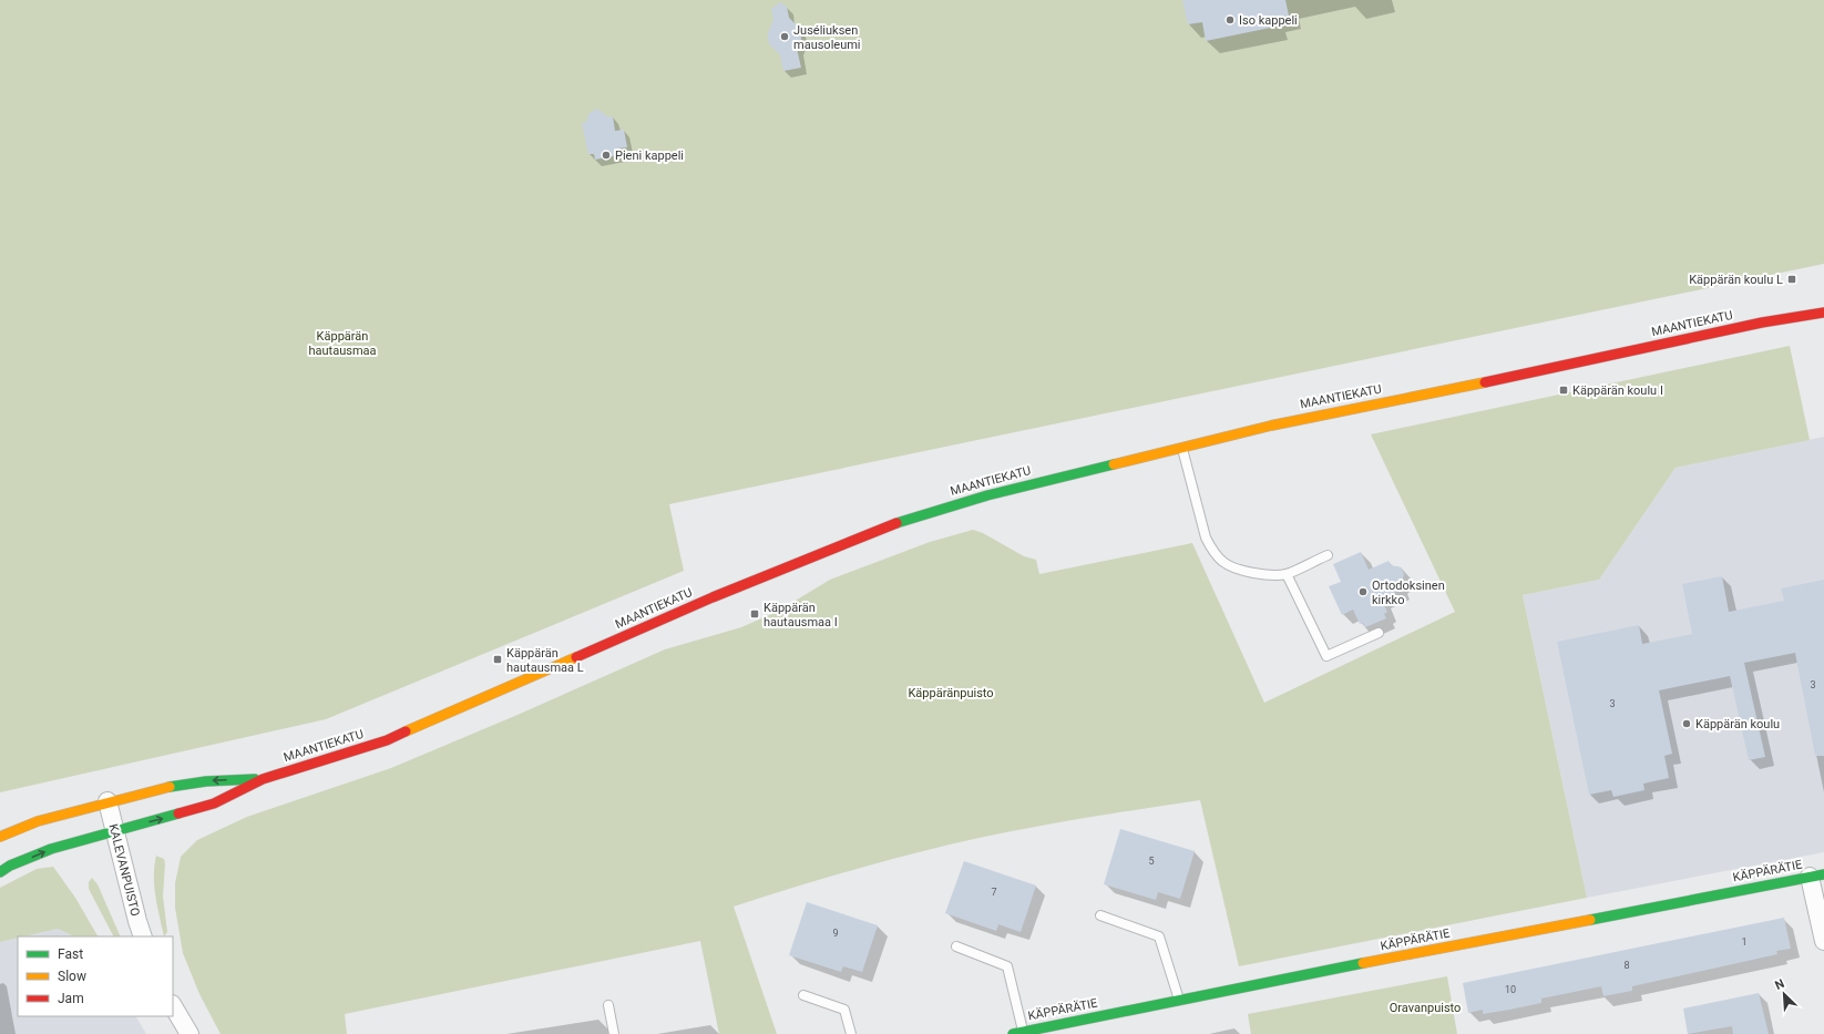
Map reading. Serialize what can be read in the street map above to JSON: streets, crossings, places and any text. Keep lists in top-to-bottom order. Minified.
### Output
{"streets":{"main road":["MAANTIEKATU","KÄPPÄRÄTIE"],"street":["KALEVANPUISTO"]},"crossings":[["MAANTIEKATU","KALEVANPUISTO"]],"parks":["Käppärän hautausmaa","Käppäränpuisto","Oravanpuisto"],"places":{"other":["Iso kappeli","Juséliuksen mausoleumi","Pieni kappeli","Ortodoksinen kirkko","Käppärän koulu"],"transit":["Käppärän koulu L","Käppärän koulu I","Käppärän hautausmaa I","Käppärän hautausmaa L"]},"house_numbers":["3","3","5","7","9","1","8","10"],"legend":["Fast","Slow","Jam"],"north":"top left"}
